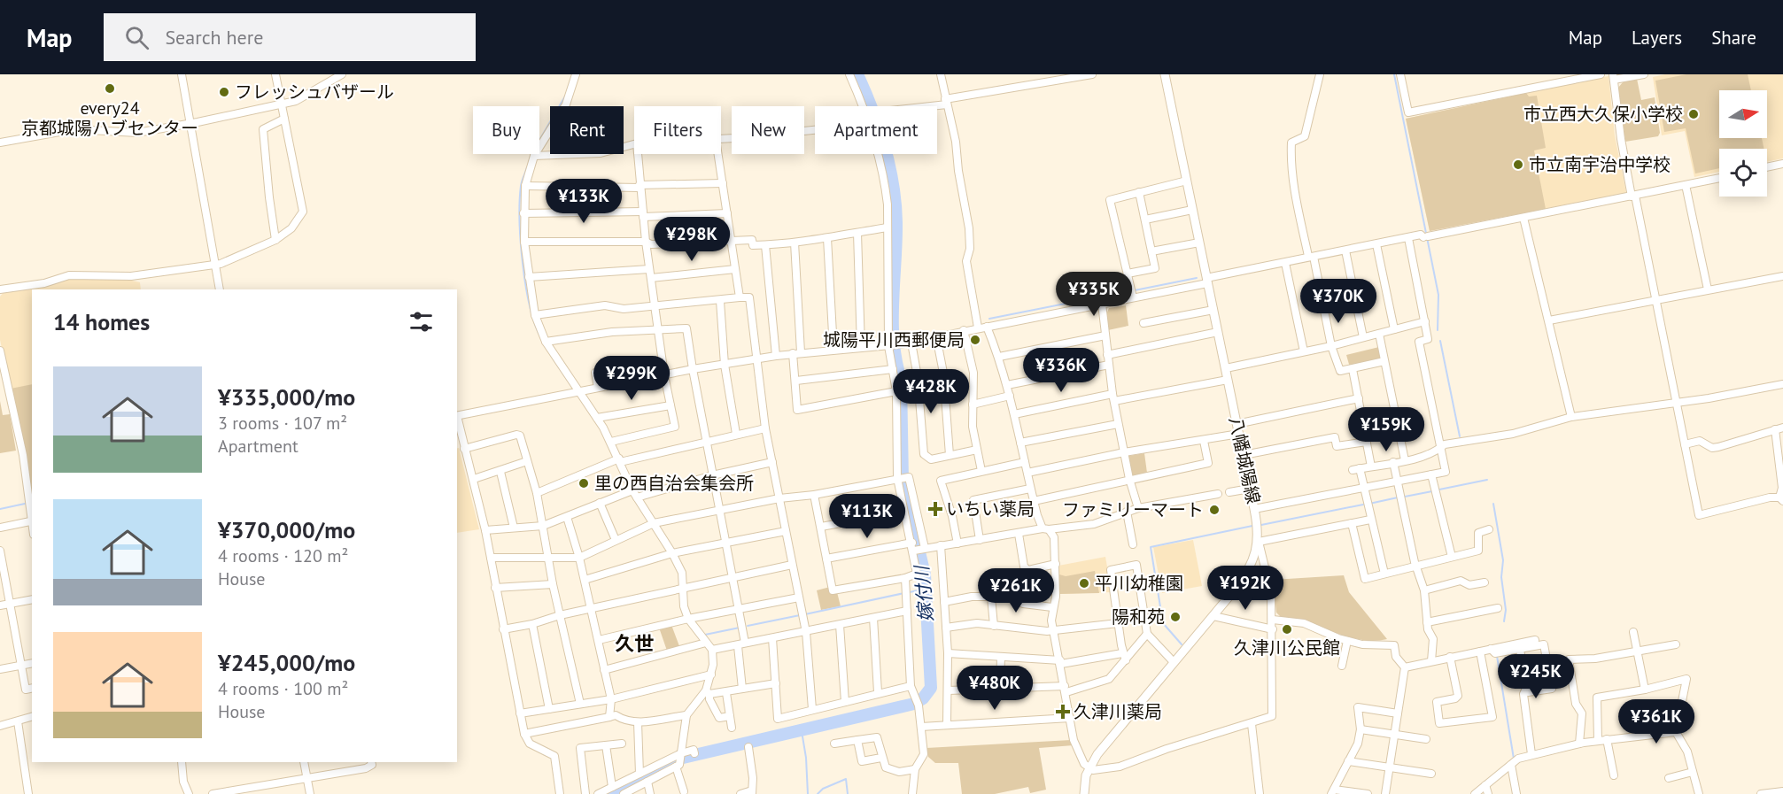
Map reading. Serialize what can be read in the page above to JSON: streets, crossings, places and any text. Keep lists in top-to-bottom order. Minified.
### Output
{"streets":{"main road":["八幡城陽線"]},"districts":["久世"],"water":["嫁付川"],"places":{"other":["every24 京都城陽ハブセンター","フレッシュバザール","市立西大久保小学校","市立南宇治中学校","城陽平川西郵便局","里の西自治会集会所","ファミリーマート","平川幼稚園","陽和苑","久津川公民館"],"health":["いちい薬局","久津川薬局"]},"north":"right","page":{"header":"Map","search":"Search here","nav":["Map","Layers","Share"],"chip":["Buy","Rent","Filters","New","Apartment"],"price":["¥133K","¥298K","¥335K","¥370K","¥336K","¥299K","¥428K","¥159K","¥113K","¥192K","¥261K","¥245K","¥480K","¥361K"],"heading":"14 homes","list":[{"name":"¥335,000/mo","note":"3 rooms · 107 m² · Apartment"},{"name":"¥370,000/mo","note":"4 rooms · 120 m² · House"},{"name":"¥245,000/mo","note":"4 rooms · 100 m² · House"}]}}
